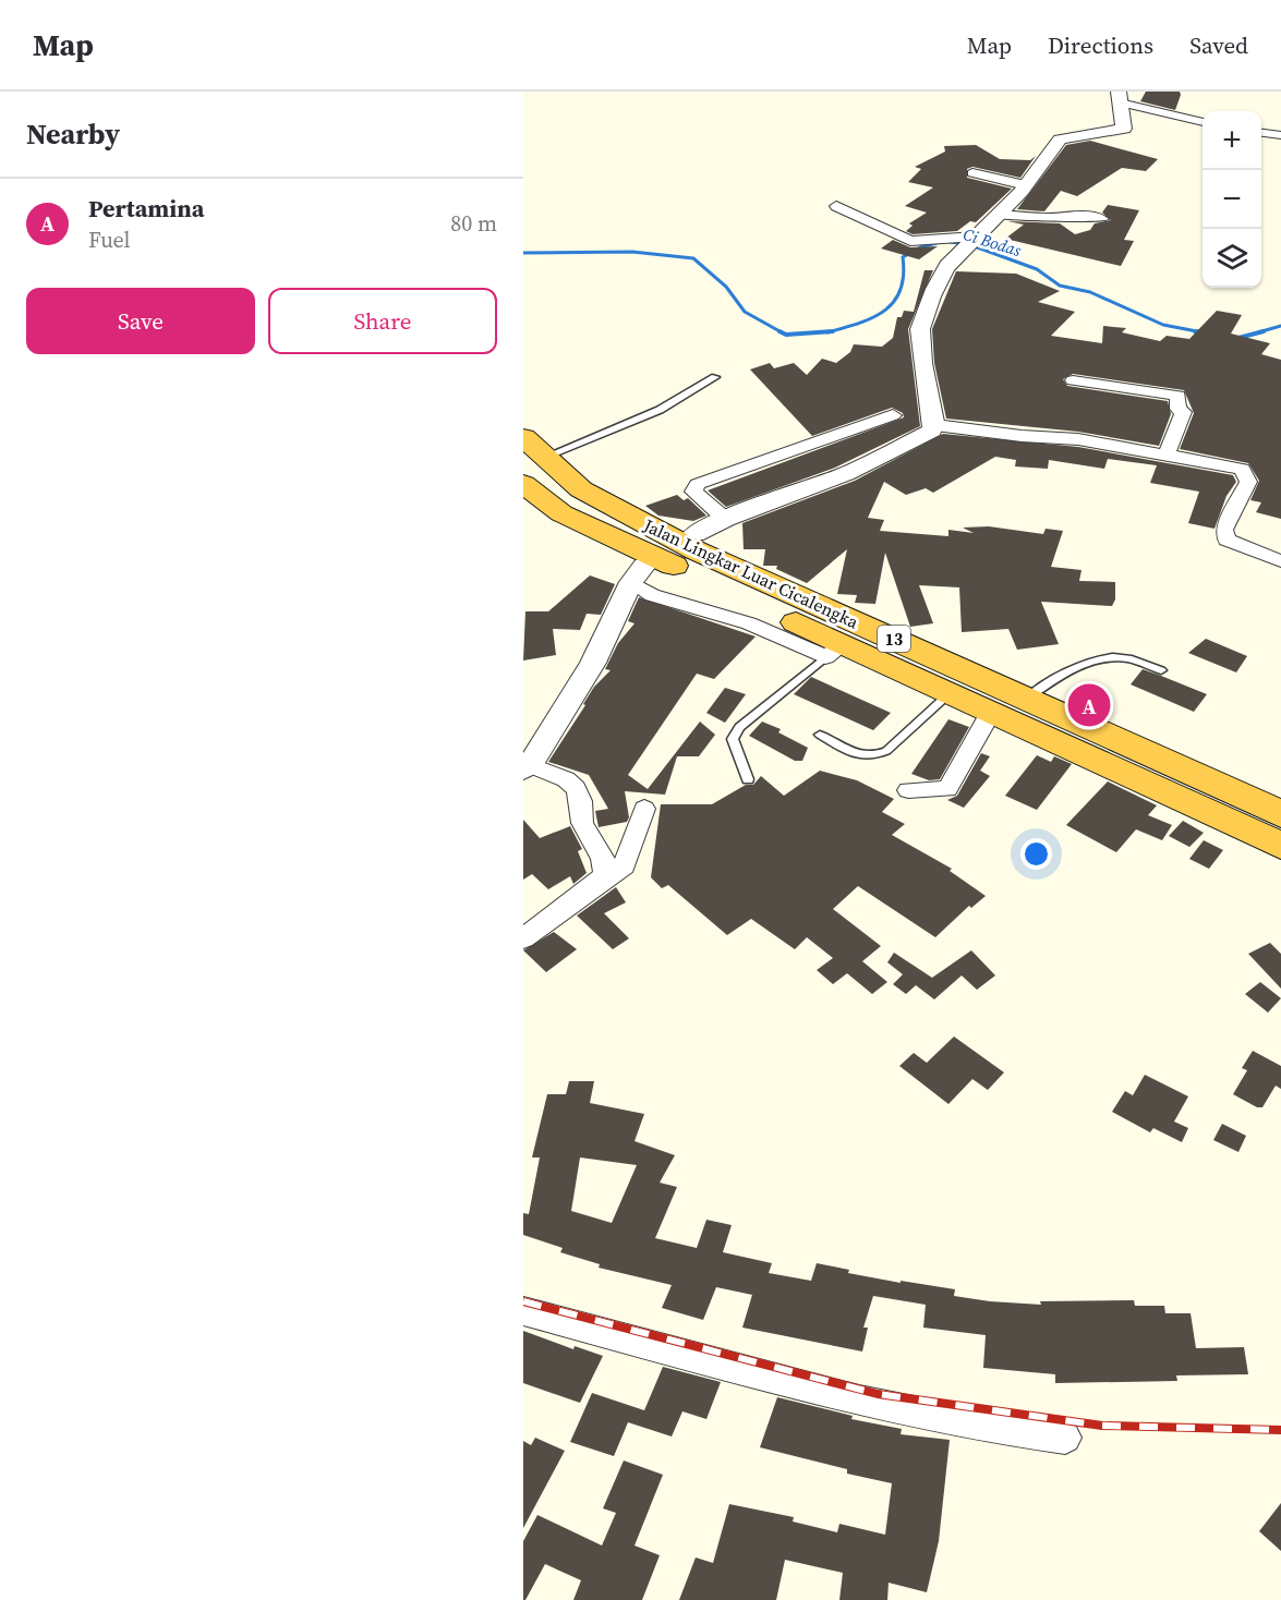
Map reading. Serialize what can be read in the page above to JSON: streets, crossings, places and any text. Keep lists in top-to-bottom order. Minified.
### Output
{"streets":{"highway":["Jalan Lingkar Luar Cicalengka","13"]},"water":["Ci Bodas"],"page":{"header":"Map","nav":["Map","Directions","Saved"],"heading":"Nearby","map_buttons":["+","−"],"list":[{"mark":"A","name":"Pertamina","note":"Fuel","value":"80 m"}],"buttons":["Save","Share"],"pins":"A"}}
